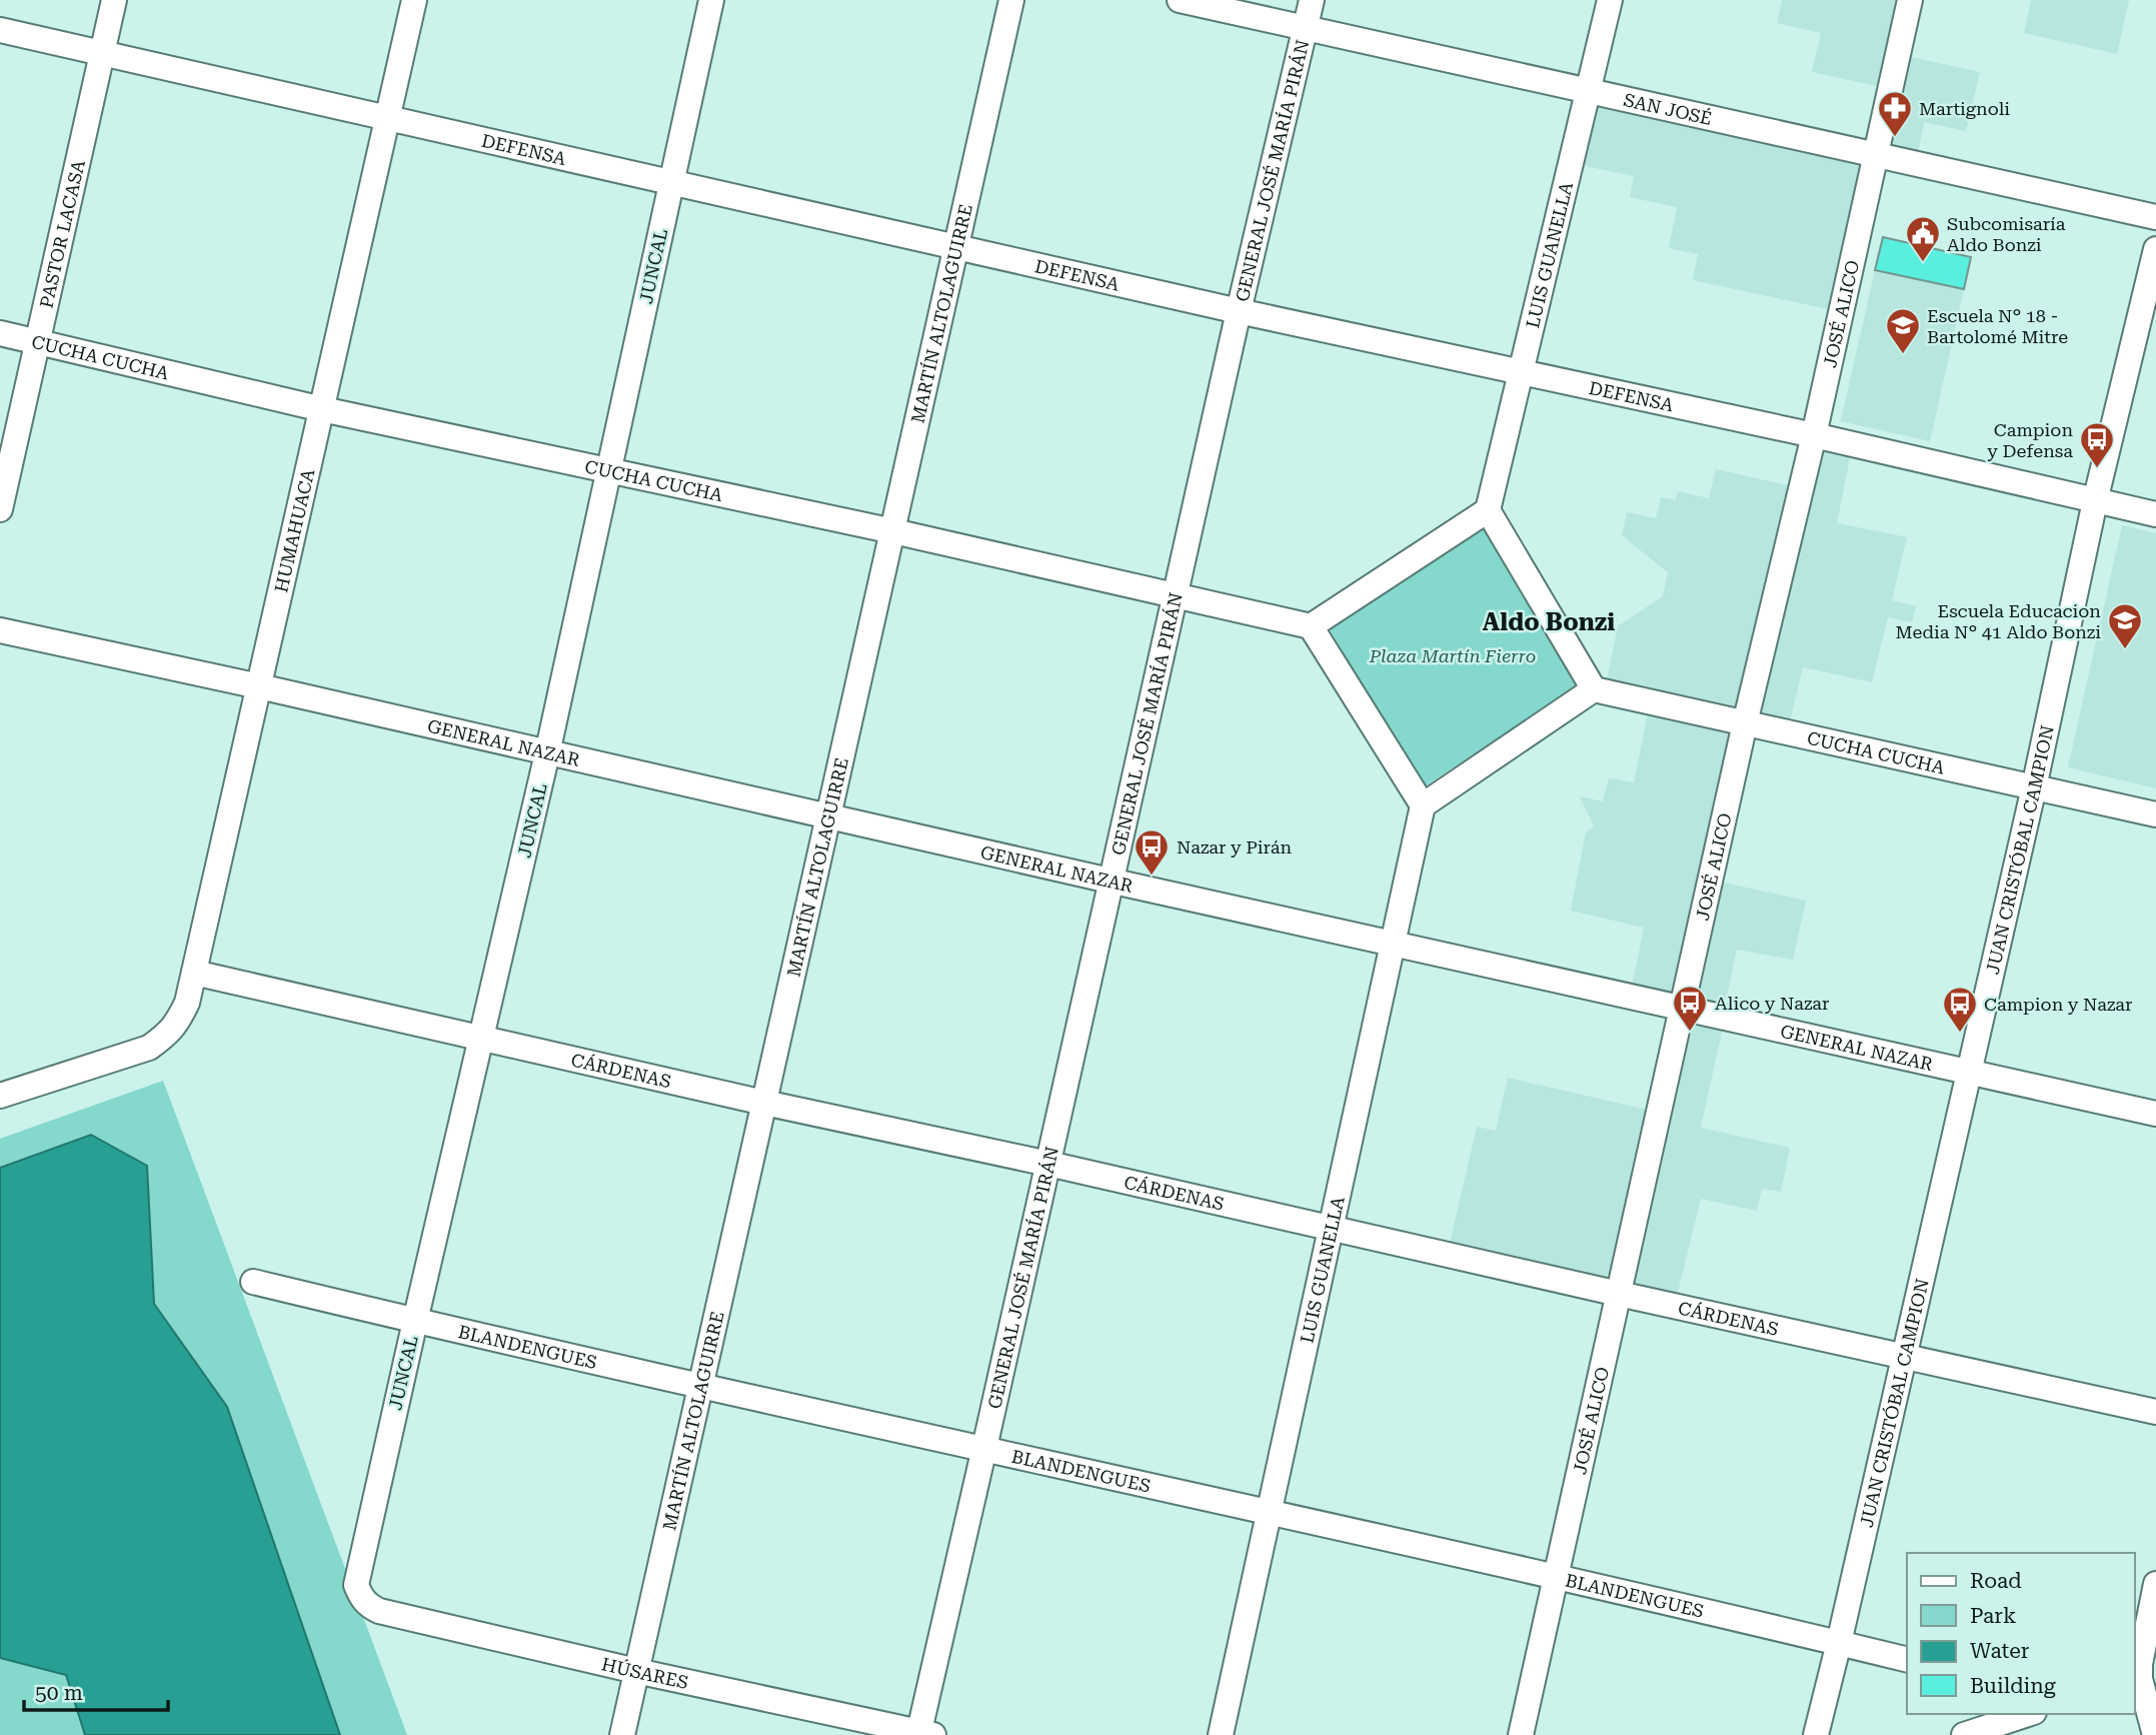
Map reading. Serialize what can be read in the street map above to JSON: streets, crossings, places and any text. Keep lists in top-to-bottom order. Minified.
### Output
{"streets":{"street":["SAN JOSÉ","DEFENSA","GENERAL JOSÉ MARÍA PIRÁN","PASTOR LACASA","LUIS GUANELLA","JUNCAL","MARTÍN ALTOLAGUIRRE","JOSÉ ALICO","CUCHA CUCHA","HUMAHUACA","GENERAL NAZAR","JUAN CRISTÓBAL CAMPION","CÁRDENAS","BLANDENGUES","HÚSARES"]},"crossings":[["SAN JOSÉ","GENERAL JOSÉ MARÍA PIRÁN"],["SAN JOSÉ","LUIS GUANELLA"],["SAN JOSÉ","JOSÉ ALICO"],["DEFENSA","GENERAL JOSÉ MARÍA PIRÁN"],["DEFENSA","PASTOR LACASA"],["DEFENSA","LUIS GUANELLA"],["DEFENSA","JUNCAL"],["DEFENSA","MARTÍN ALTOLAGUIRRE"],["DEFENSA","JOSÉ ALICO"],["DEFENSA","HUMAHUACA"],["DEFENSA","JUAN CRISTÓBAL CAMPION"],["GENERAL JOSÉ MARÍA PIRÁN","CUCHA CUCHA"],["GENERAL JOSÉ MARÍA PIRÁN","GENERAL NAZAR"],["GENERAL JOSÉ MARÍA PIRÁN","CÁRDENAS"],["GENERAL JOSÉ MARÍA PIRÁN","BLANDENGUES"],["GENERAL JOSÉ MARÍA PIRÁN","HÚSARES"],["PASTOR LACASA","CUCHA CUCHA"],["LUIS GUANELLA","GENERAL NAZAR"],["LUIS GUANELLA","CÁRDENAS"],["LUIS GUANELLA","BLANDENGUES"],["JUNCAL","CUCHA CUCHA"],["JUNCAL","GENERAL NAZAR"],["JUNCAL","CÁRDENAS"],["JUNCAL","BLANDENGUES"],["JUNCAL","HÚSARES"],["MARTÍN ALTOLAGUIRRE","CUCHA CUCHA"],["MARTÍN ALTOLAGUIRRE","GENERAL NAZAR"],["MARTÍN ALTOLAGUIRRE","CÁRDENAS"],["MARTÍN ALTOLAGUIRRE","BLANDENGUES"],["MARTÍN ALTOLAGUIRRE","HÚSARES"],["JOSÉ ALICO","CUCHA CUCHA"],["JOSÉ ALICO","GENERAL NAZAR"],["JOSÉ ALICO","CÁRDENAS"],["JOSÉ ALICO","BLANDENGUES"],["CUCHA CUCHA","HUMAHUACA"],["CUCHA CUCHA","JUAN CRISTÓBAL CAMPION"],["HUMAHUACA","GENERAL NAZAR"],["HUMAHUACA","CÁRDENAS"],["GENERAL NAZAR","JUAN CRISTÓBAL CAMPION"],["JUAN CRISTÓBAL CAMPION","CÁRDENAS"],["JUAN CRISTÓBAL CAMPION","BLANDENGUES"]],"districts":["Aldo Bonzi"],"parks":["Plaza Martín Fierro"],"places":{"pharmacy":["Martignoli"],"public building":["Subcomisaría Aldo Bonzi"],"school or university":["Escuela N° 18 - Bartolomé Mitre","Escuela Educacion Media N° 41 Aldo Bonzi"],"bus stop":["Campion y Defensa","Nazar y Pirán","Alico y Nazar","Campion y Nazar"]},"legend":["Road","Park","Water","Building"],"scale_bar":"50 m"}
